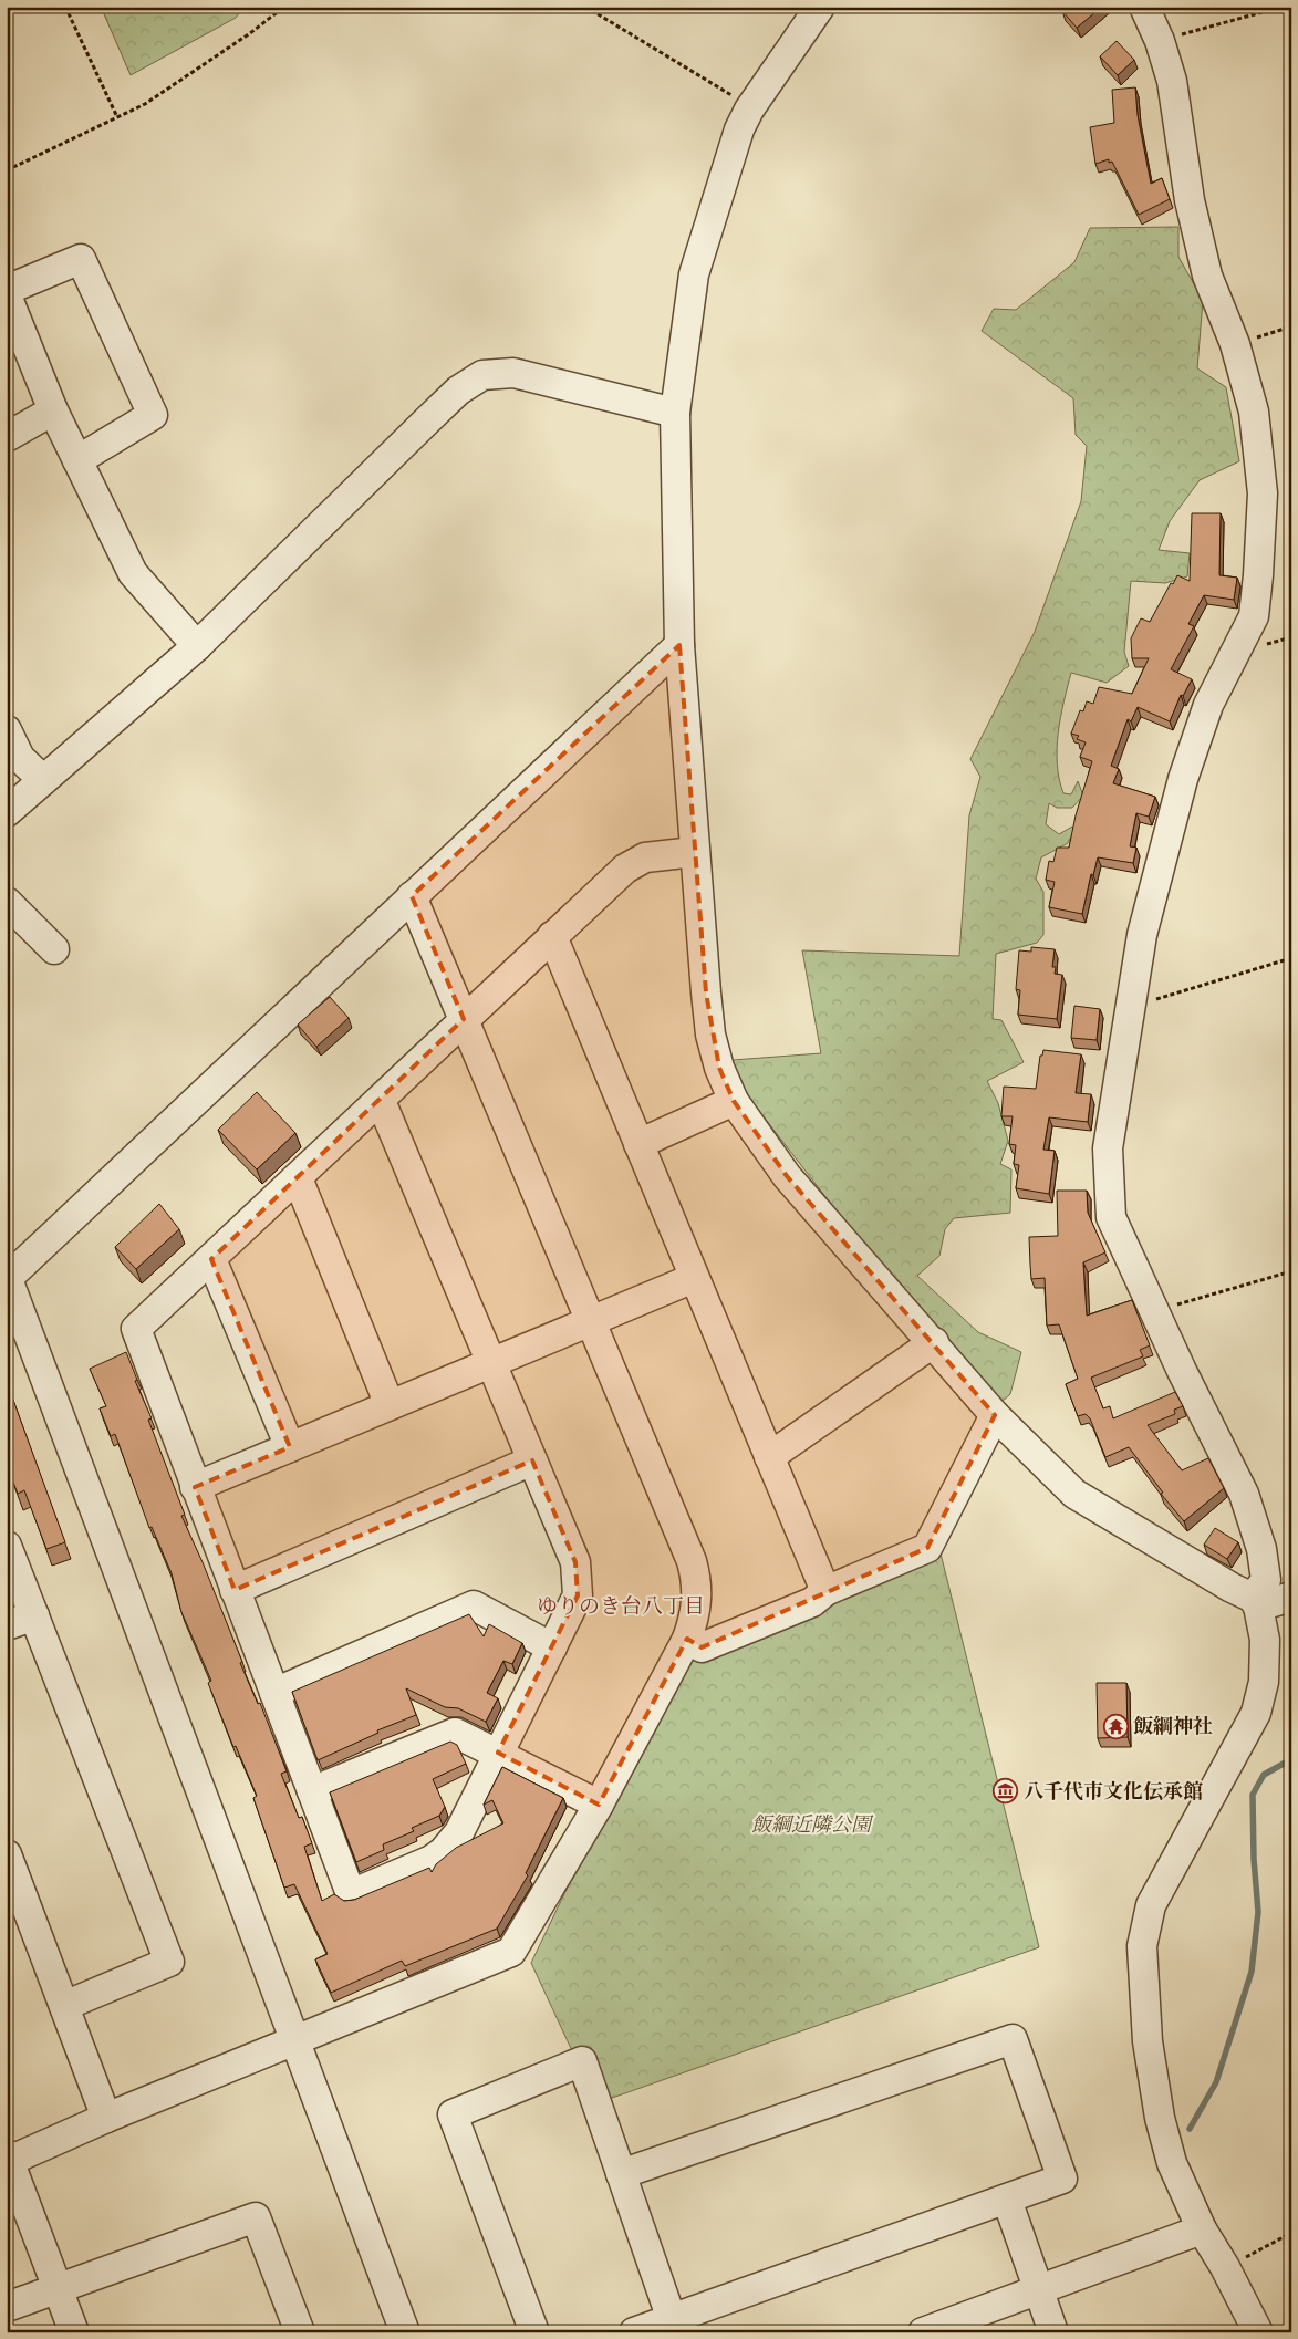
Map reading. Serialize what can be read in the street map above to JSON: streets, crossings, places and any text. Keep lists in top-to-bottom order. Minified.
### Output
{"districts":["ゆりのき台八丁目"],"parks":["飯綱近隣公園"],"places":{"temple":["飯綱神社"],"museum":["八千代市文化伝承館"]}}
